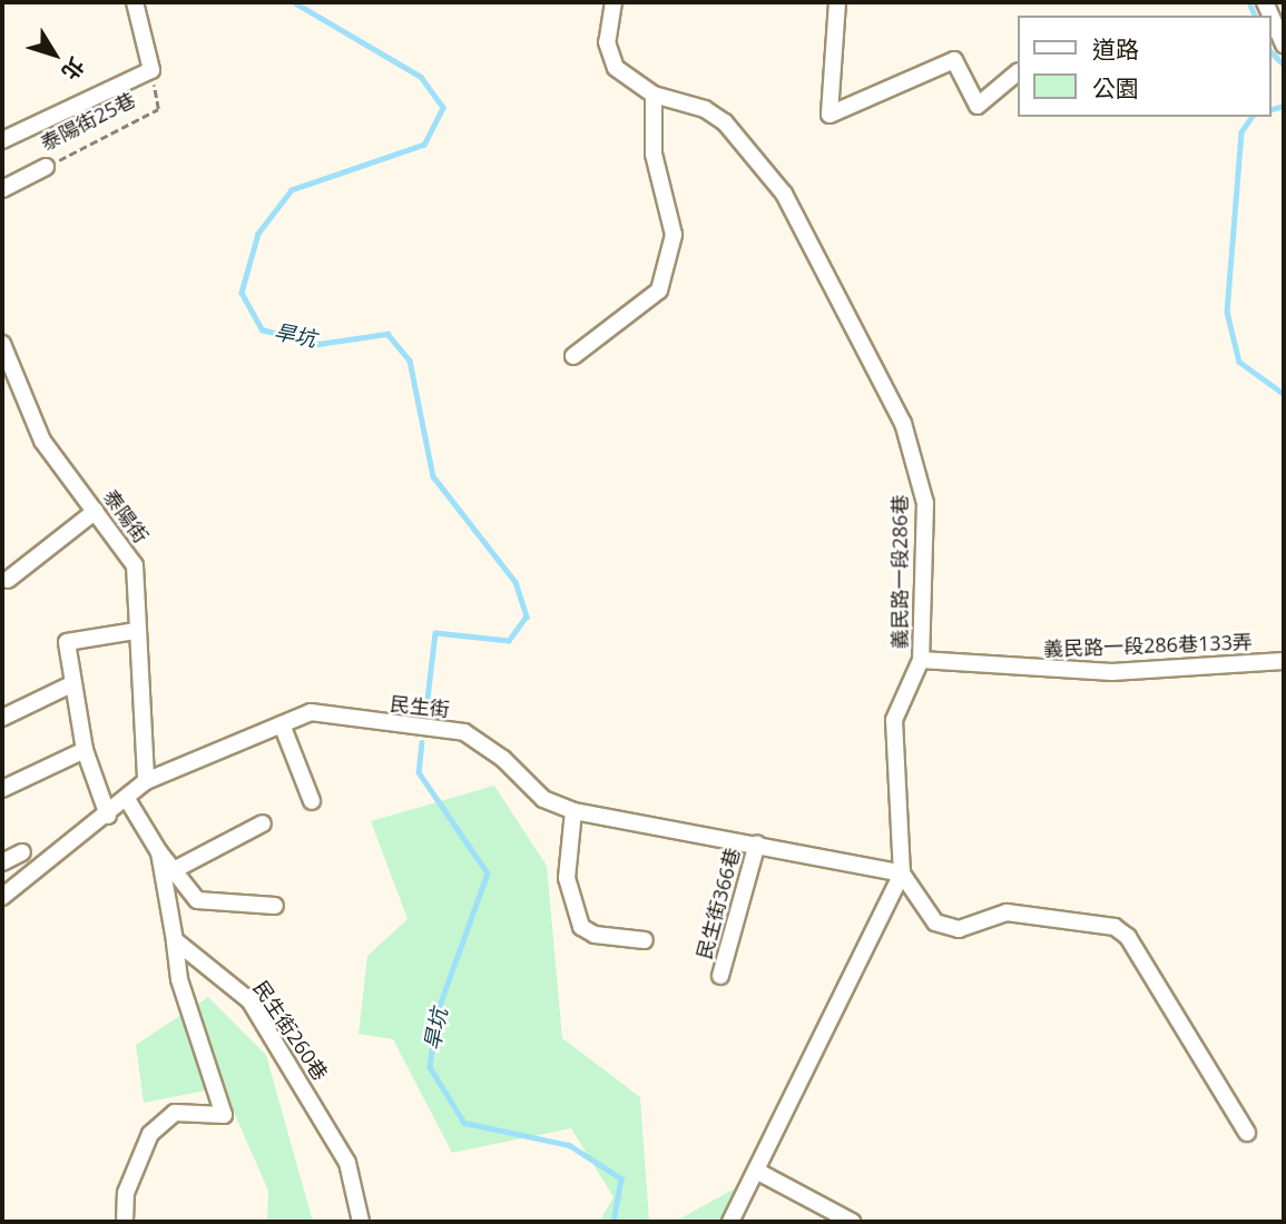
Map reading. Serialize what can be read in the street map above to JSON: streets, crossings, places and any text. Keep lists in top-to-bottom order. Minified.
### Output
{"streets":{"street":["泰陽街25巷","泰陽街","義民路一段286巷","義民路一段286巷133弄","民生街","民生街366巷","民生街260巷"]},"crossings":[["泰陽街","民生街"],["義民路一段286巷","義民路一段286巷133弄"],["義民路一段286巷","民生街"],["民生街","民生街366巷"]],"water":["旱坑"],"legend":["道路","公園"],"north":"bottom right"}
